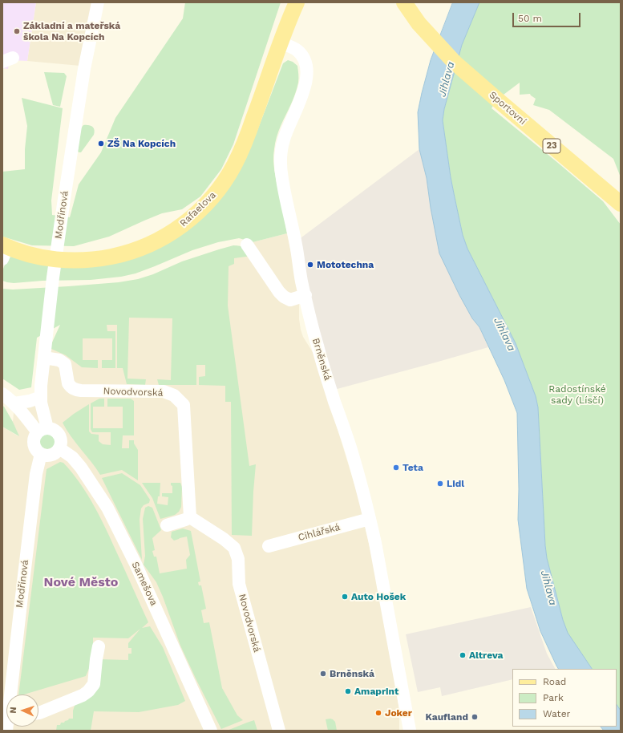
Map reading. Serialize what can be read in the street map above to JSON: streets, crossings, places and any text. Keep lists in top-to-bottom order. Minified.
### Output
{"streets":{"main road":["Sportovní","23","Rafaelova"],"street":["Modřínová","Brněnská","Novodvorská","Cihlářská","Samešova"]},"crossings":[["Rafaelova","Brněnská"],["Modřínová","Novodvorská"],["Modřínová","Samešova"],["Brněnská","Cihlářská"]],"districts":["Nové Město"],"water":["Jihlava"],"parks":["Radostínské sady (Lísčí)"],"places":["Základní a mateřská škola Na Kopcích","ZŠ Na Kopcích","Mototechna","Teta","Lidl","Auto Hošek","Altreva","Brněnská","Amaprint","Joker","Kaufland"],"legend":["Road","Park","Water"],"scale_bar":"50 m","north":"left"}
